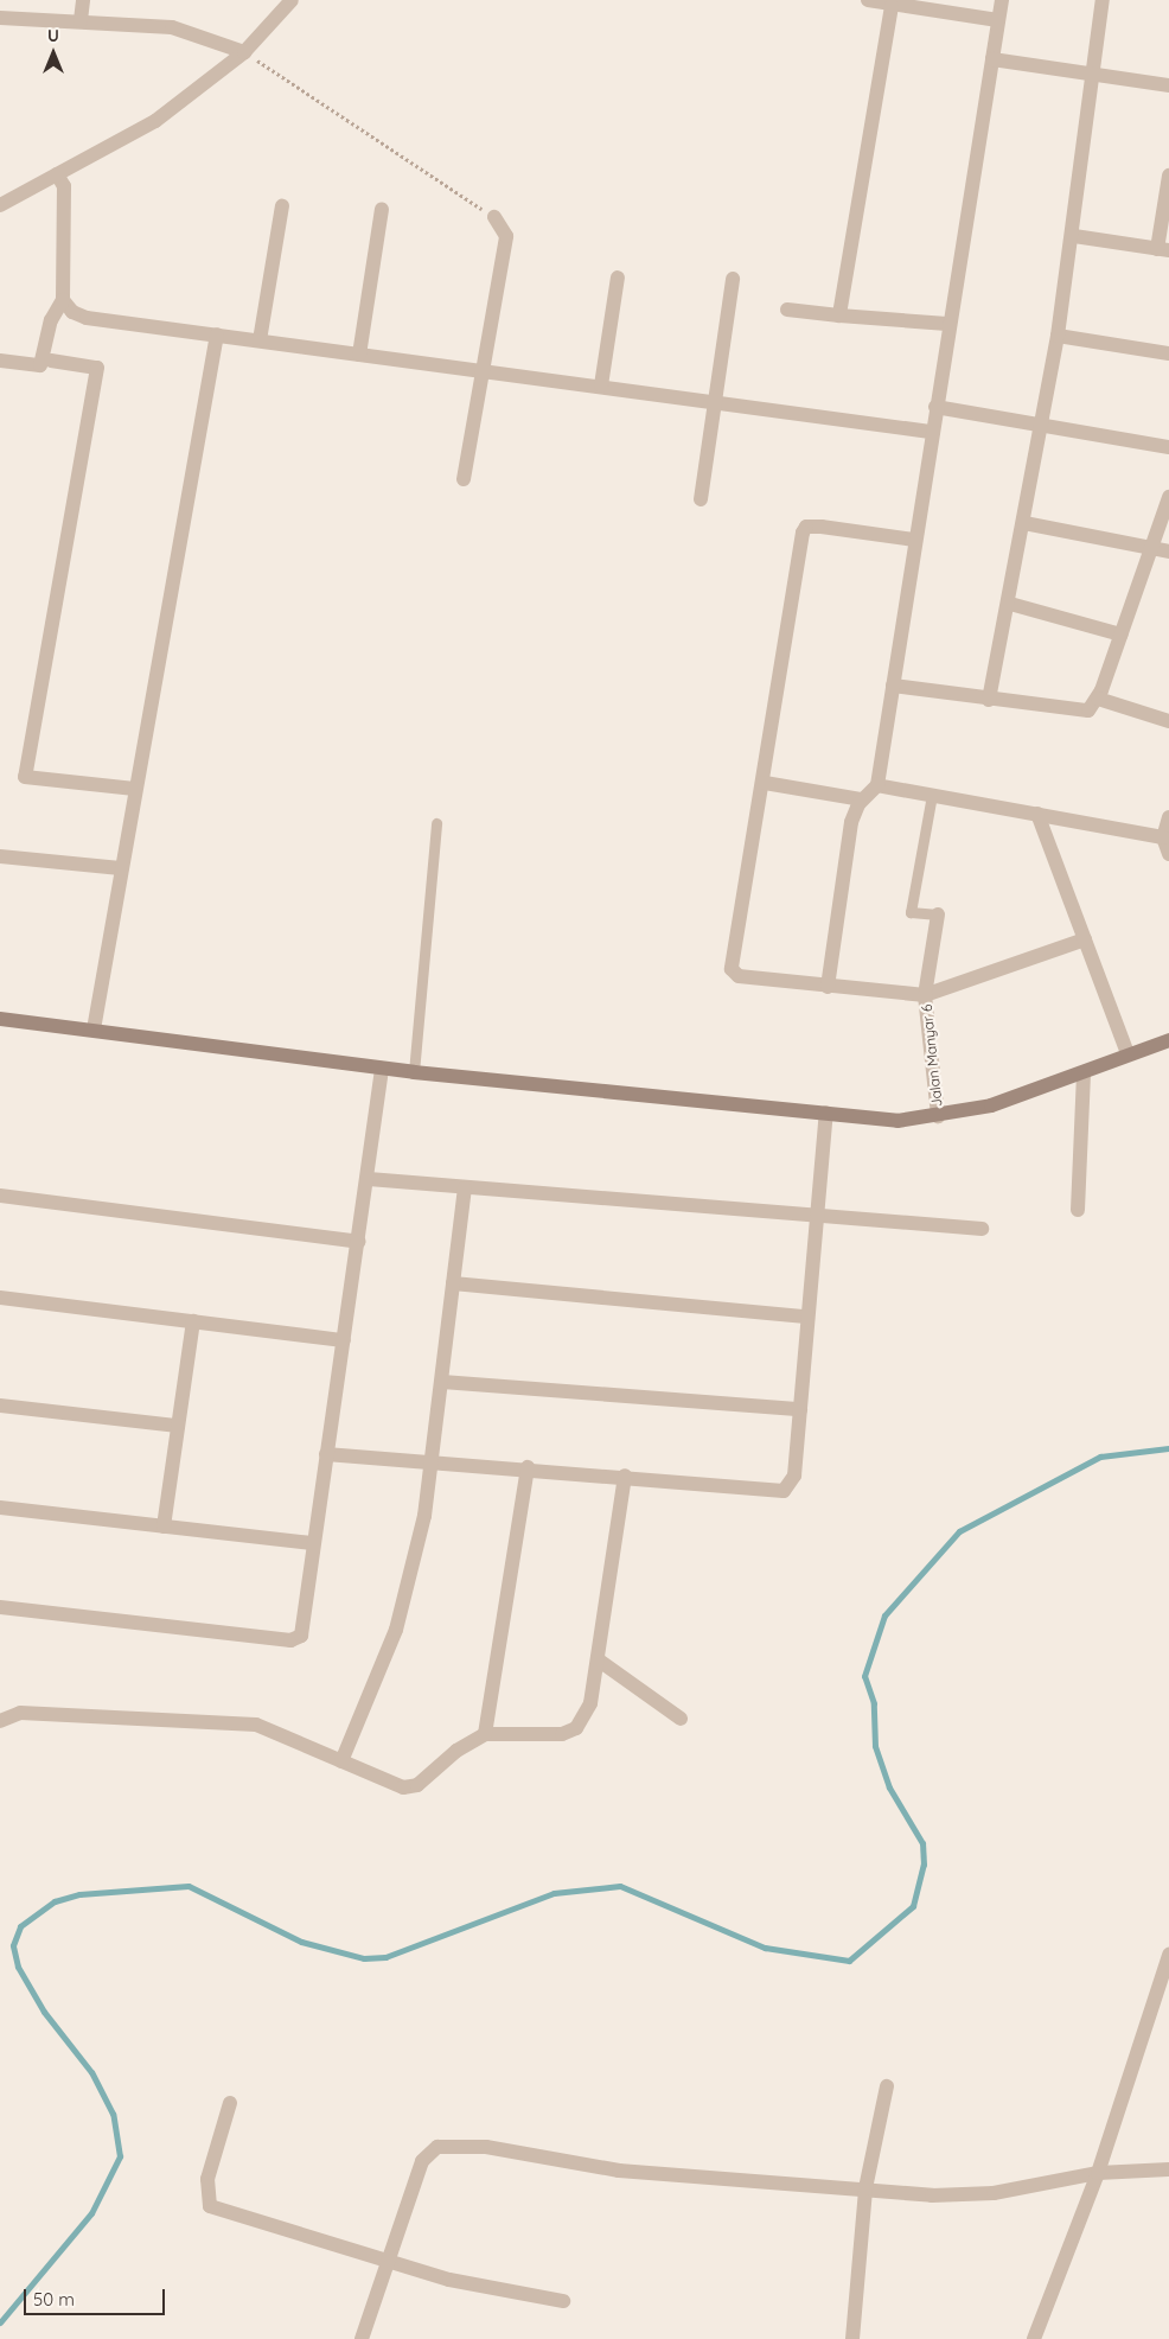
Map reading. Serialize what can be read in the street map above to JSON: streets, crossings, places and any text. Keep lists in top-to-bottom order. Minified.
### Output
{"streets":{"street":["Jalan Manyar 6"]},"scale_bar":"50 m","north":"top"}
